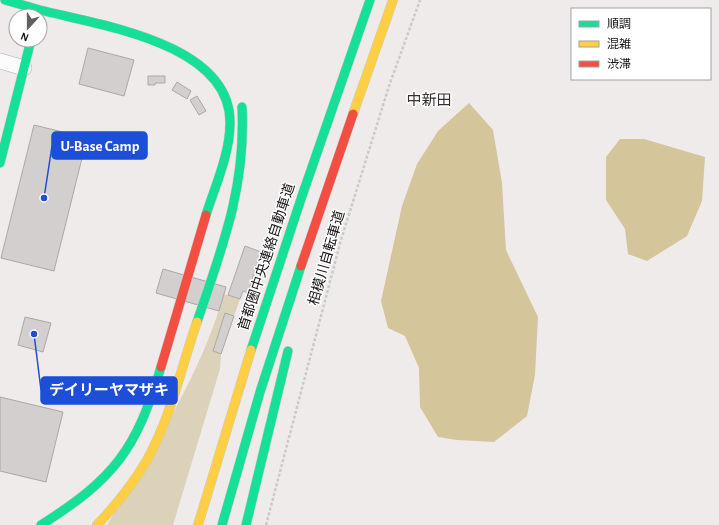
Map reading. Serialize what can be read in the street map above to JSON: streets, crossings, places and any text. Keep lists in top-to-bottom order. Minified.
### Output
{"streets":{"main road":["首都圏中央連絡自動車道"],"path":["相模川自転車道"]},"districts":["中新田"],"places":["U-Base Camp","デイリーヤマザキ"],"legend":["順調","混雑","渋滞"],"north":"bottom"}
